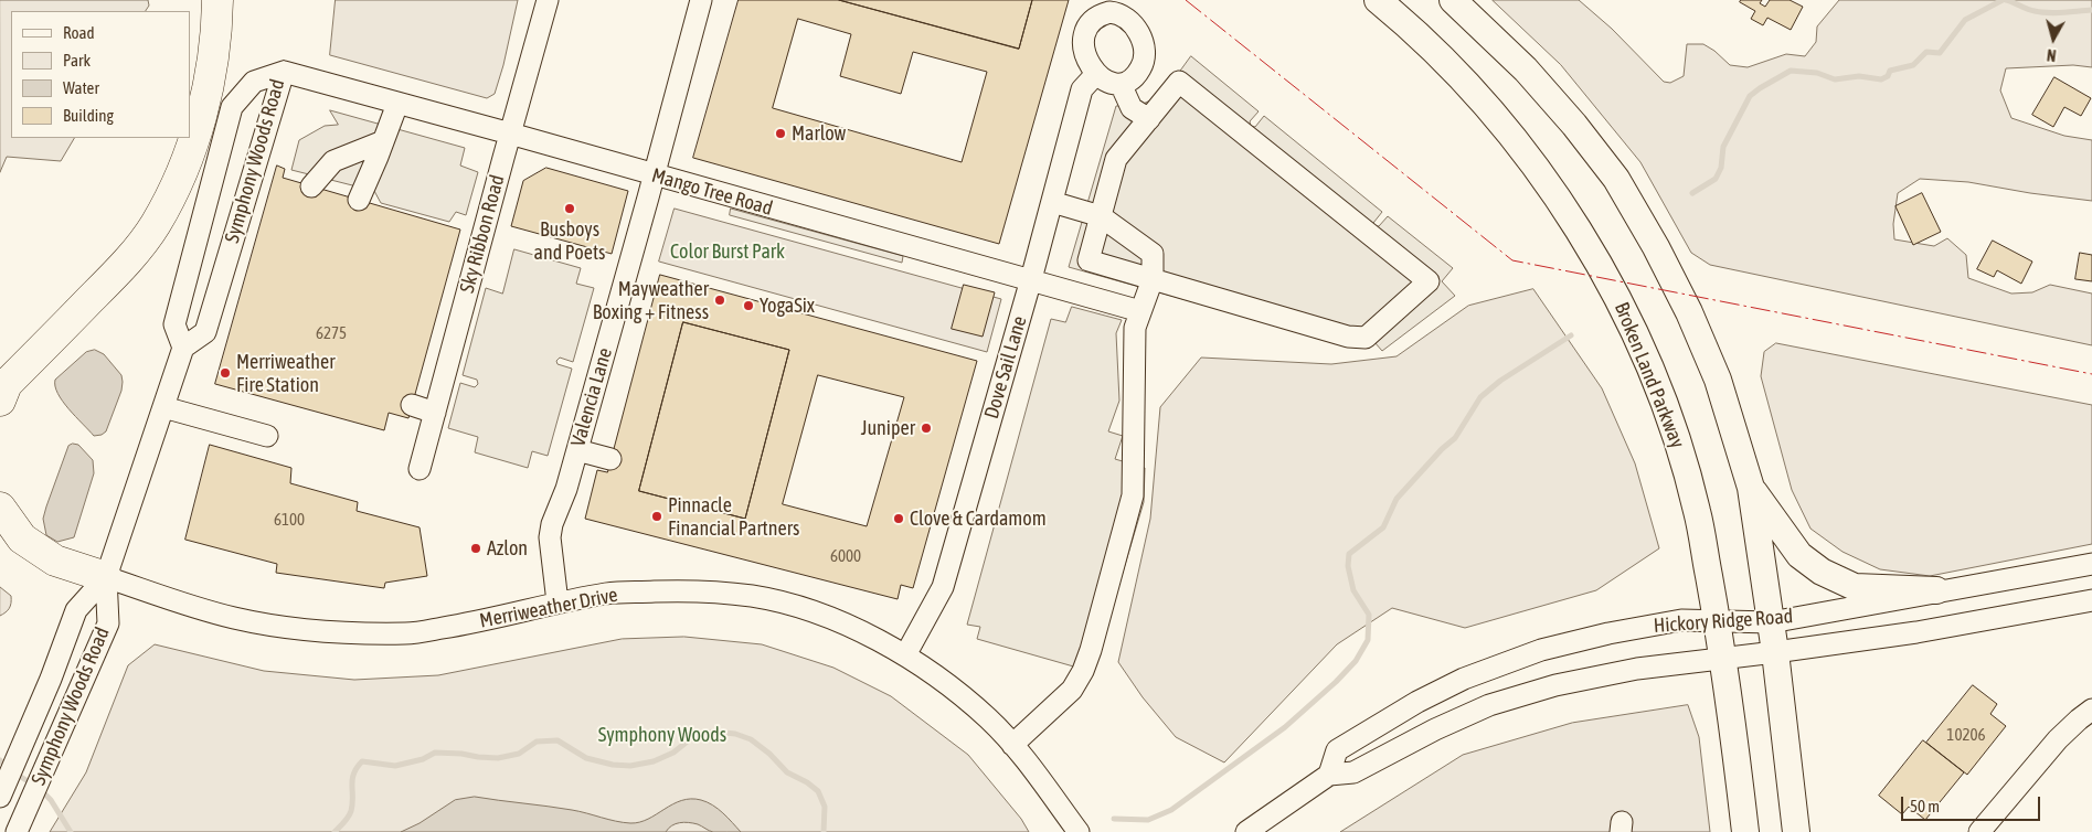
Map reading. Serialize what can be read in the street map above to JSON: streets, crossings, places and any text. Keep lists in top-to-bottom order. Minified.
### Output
{"streets":{"main road":["Broken Land Parkway"],"street":["Symphony Woods Road","Mango Tree Road","Sky Ribbon Road","Dove Sail Lane","Valencia Lane","Merriweather Drive","Hickory Ridge Road"]},"crossings":[["Symphony Woods Road","Mango Tree Road"],["Symphony Woods Road","Merriweather Drive"],["Mango Tree Road","Sky Ribbon Road"],["Mango Tree Road","Dove Sail Lane"],["Mango Tree Road","Valencia Lane"],["Dove Sail Lane","Merriweather Drive"],["Broken Land Parkway","Hickory Ridge Road"],["Valencia Lane","Merriweather Drive"]],"parks":["Color Burst Park","Symphony Woods"],"places":["Marlow","Busboys and Poets","Mayweather Boxing + Fitness","YogaSix","Merriweather Fire Station","Juniper","Pinnacle Financial Partners","Clove & Cardamom","Azlon"],"house_numbers":["6275","6100","6000","10206"],"legend":["Road","Park","Water","Building"],"scale_bar":"50 m","north":"bottom"}
